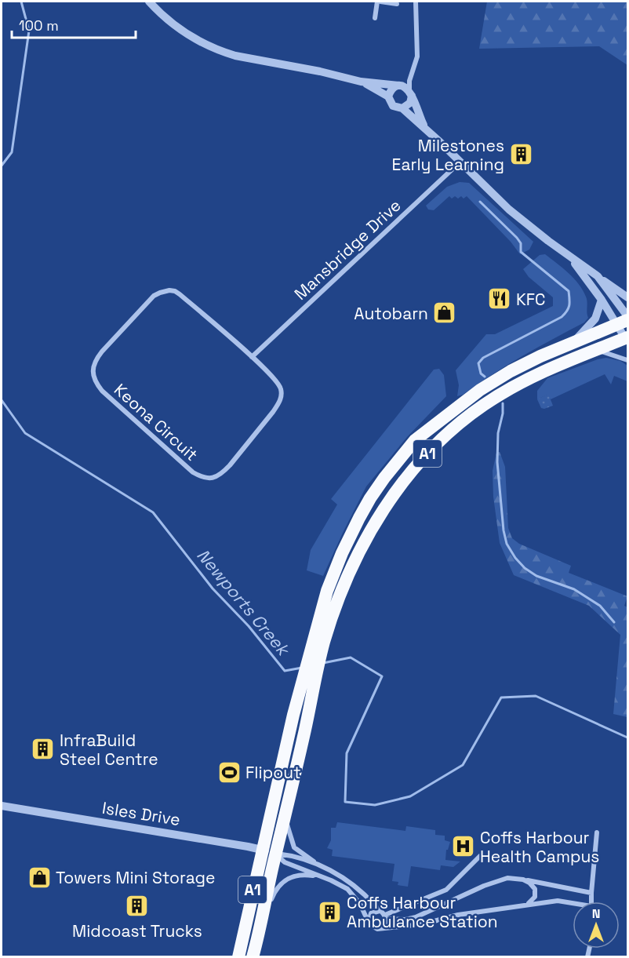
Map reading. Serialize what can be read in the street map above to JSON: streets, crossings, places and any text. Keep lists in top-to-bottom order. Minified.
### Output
{"streets":{"highway":["A1"],"street":["Mansbridge Drive","Keona Circuit","Isles Drive"]},"crossings":[["Mansbridge Drive","Keona Circuit"],["A1","Isles Drive"]],"water":["Newports Creek"],"places":{"building":["Milestones Early Learning","InfraBuild Steel Centre","Midcoast Trucks","Coffs Harbour Ambulance Station"],"restaurant":["KFC"],"shop":["Autobarn","Towers Mini Storage"],"sports":["Flipout"],"hospital":["Coffs Harbour Health Campus"]},"scale_bar":"100 m","north":"top"}
